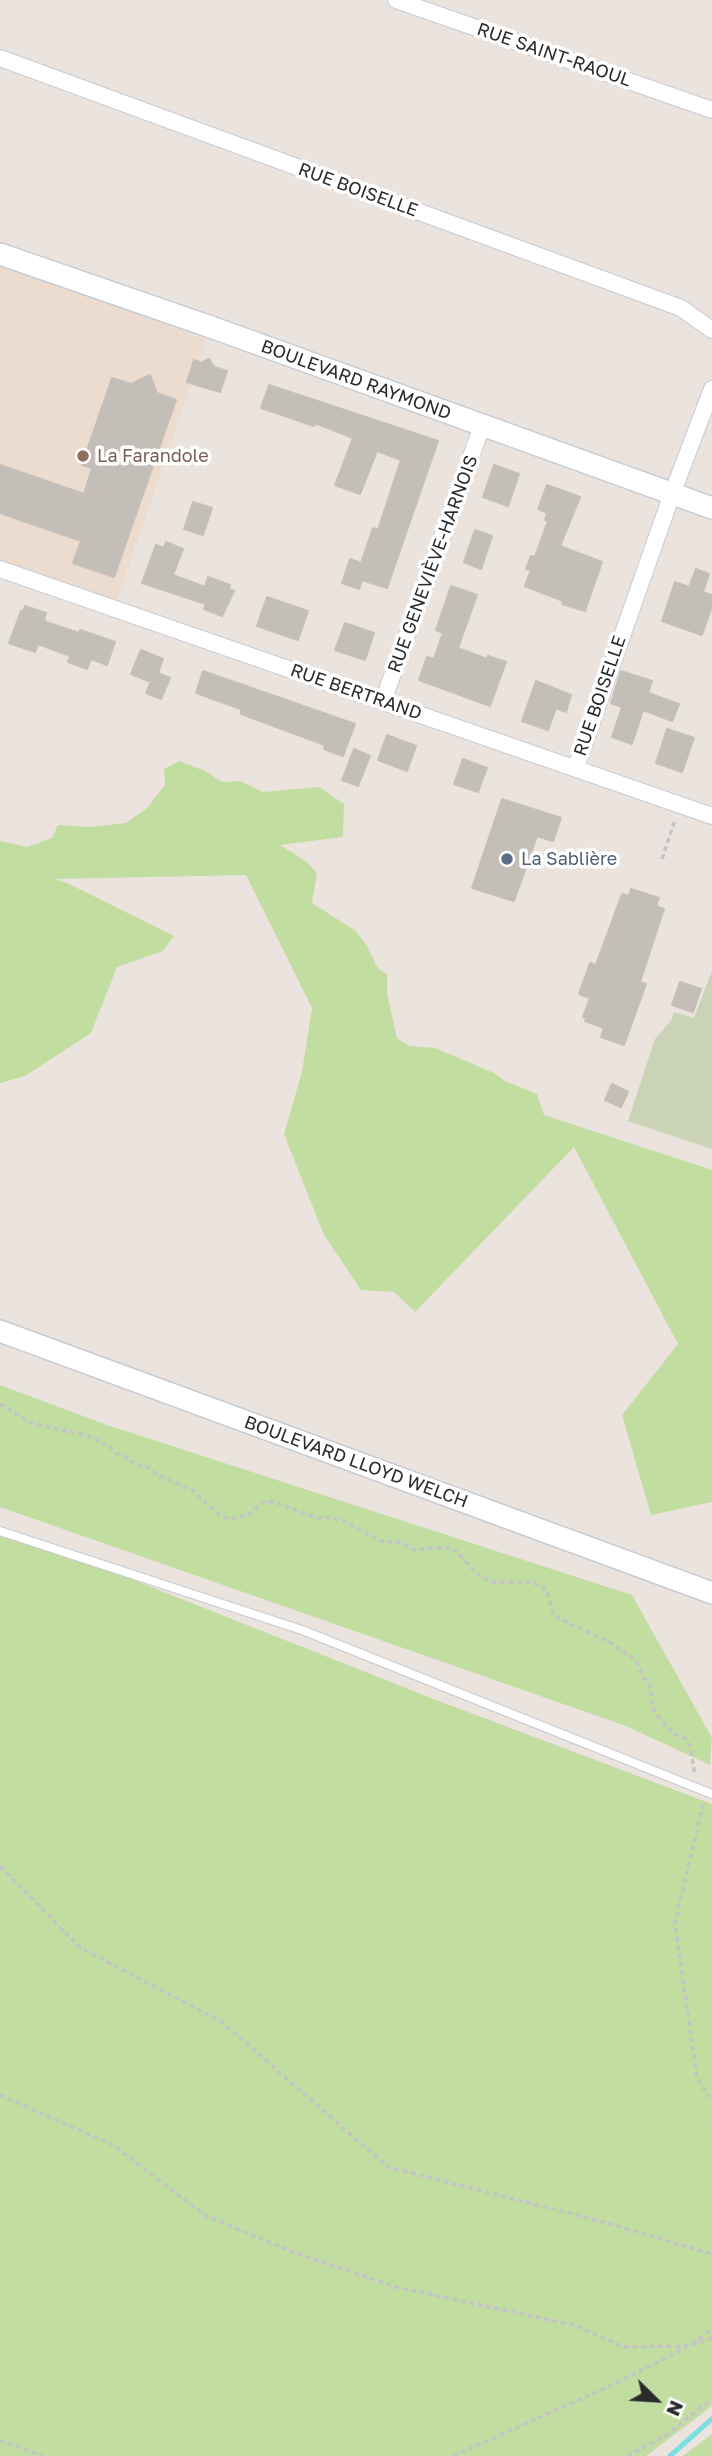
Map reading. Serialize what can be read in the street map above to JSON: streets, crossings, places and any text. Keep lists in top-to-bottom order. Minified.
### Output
{"streets":{"street":["RUE SAINT-RAOUL","RUE BOISELLE","BOULEVARD RAYMOND","RUE GENEVIÈVE-HARNOIS","RUE BERTRAND","BOULEVARD LLOYD WELCH"]},"crossings":[["RUE BOISELLE","BOULEVARD RAYMOND"],["RUE BOISELLE","RUE BERTRAND"],["BOULEVARD RAYMOND","RUE GENEVIÈVE-HARNOIS"],["RUE GENEVIÈVE-HARNOIS","RUE BERTRAND"]],"places":["La Farandole","La Sablière"],"north":"bottom right"}
